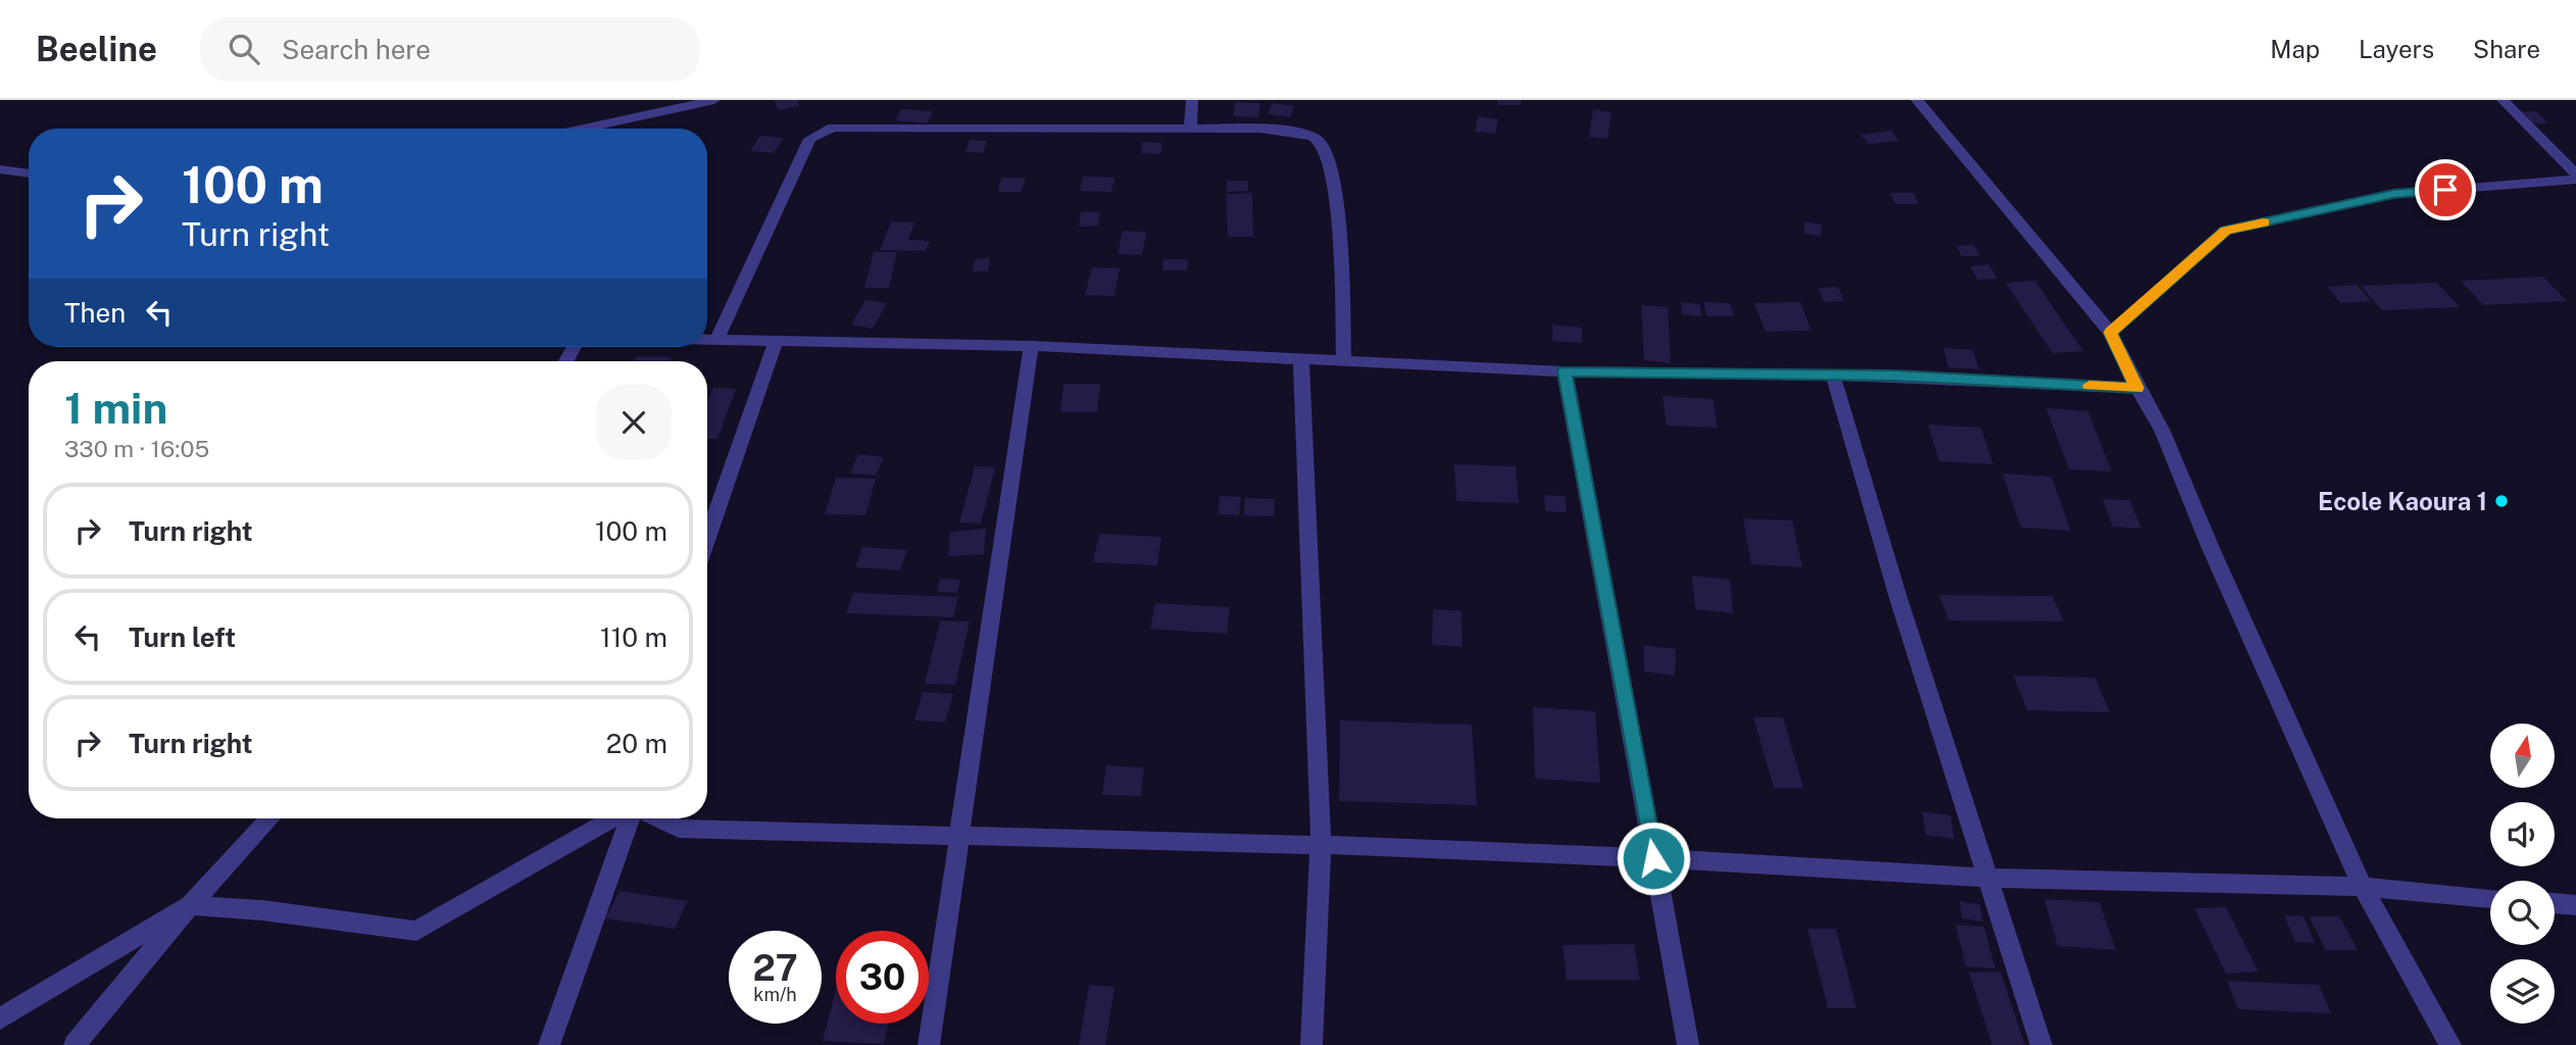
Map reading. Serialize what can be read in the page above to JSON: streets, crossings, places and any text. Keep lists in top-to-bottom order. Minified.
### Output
{"places":["Ecole Kaoura 1"],"north":"top","page":{"header":"Beeline","search":"Search here","nav":["Map","Layers","Share"],"turn":["100 m","Turn right"],"then":"Then","heading":["1 min","330 m · 16:05"],"list":[{"name":"Turn right","value":"100 m"},{"name":"Turn left","value":"110 m"},{"name":"Turn right","value":"20 m"}],"speed":"27 km/h","limit":"30"}}
